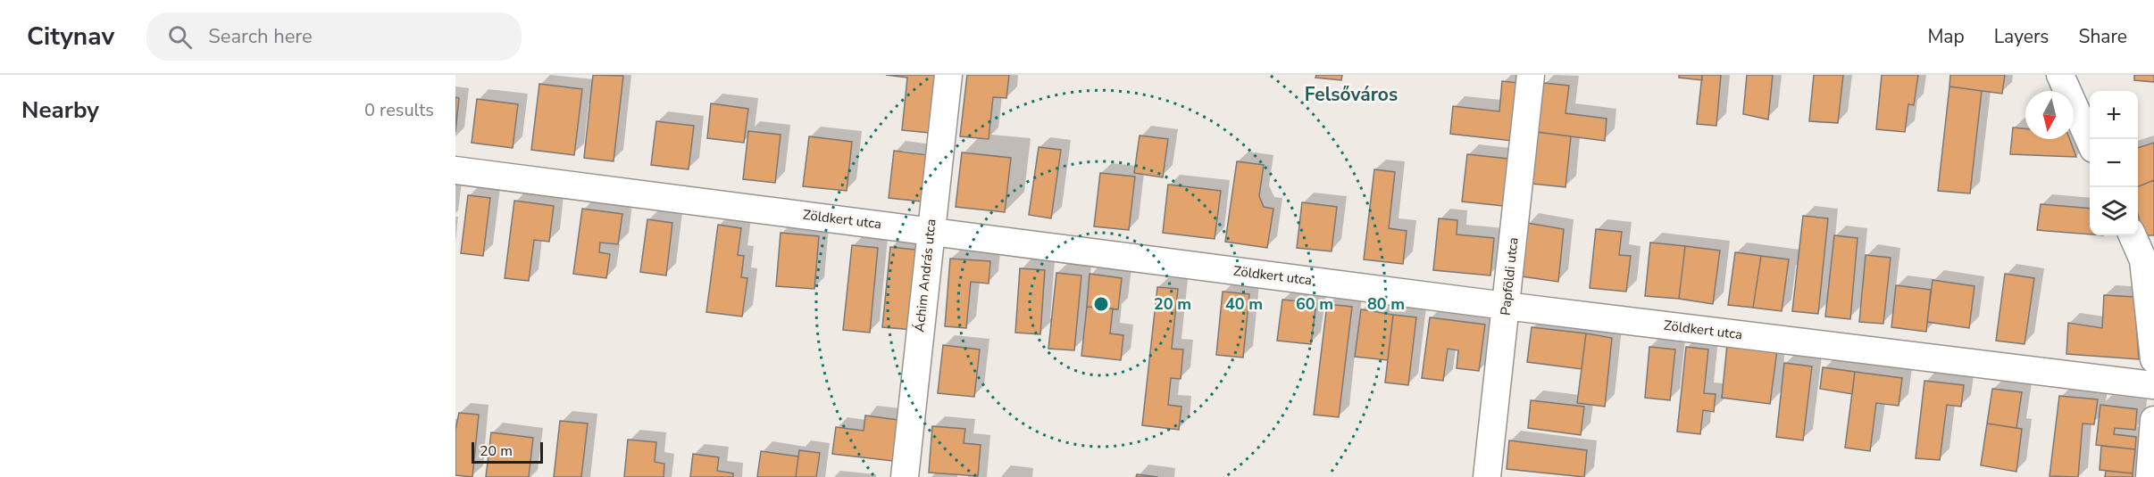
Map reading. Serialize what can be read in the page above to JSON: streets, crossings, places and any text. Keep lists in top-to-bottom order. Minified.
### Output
{"streets":{"street":["Zöldkert utca","Áchim András utca","Papföldi utca"]},"crossings":[["Zöldkert utca","Áchim András utca"],["Zöldkert utca","Papföldi utca"]],"districts":["Felsőváros"],"scale_bar":"20 m","north":"bottom","page":{"header":"Citynav","search":"Search here","nav":["Map","Layers","Share"],"heading":["Nearby","0 results"],"map_buttons":["+","−"],"scale":"20 m"},"rings":["20 m","40 m","60 m","80 m"]}
